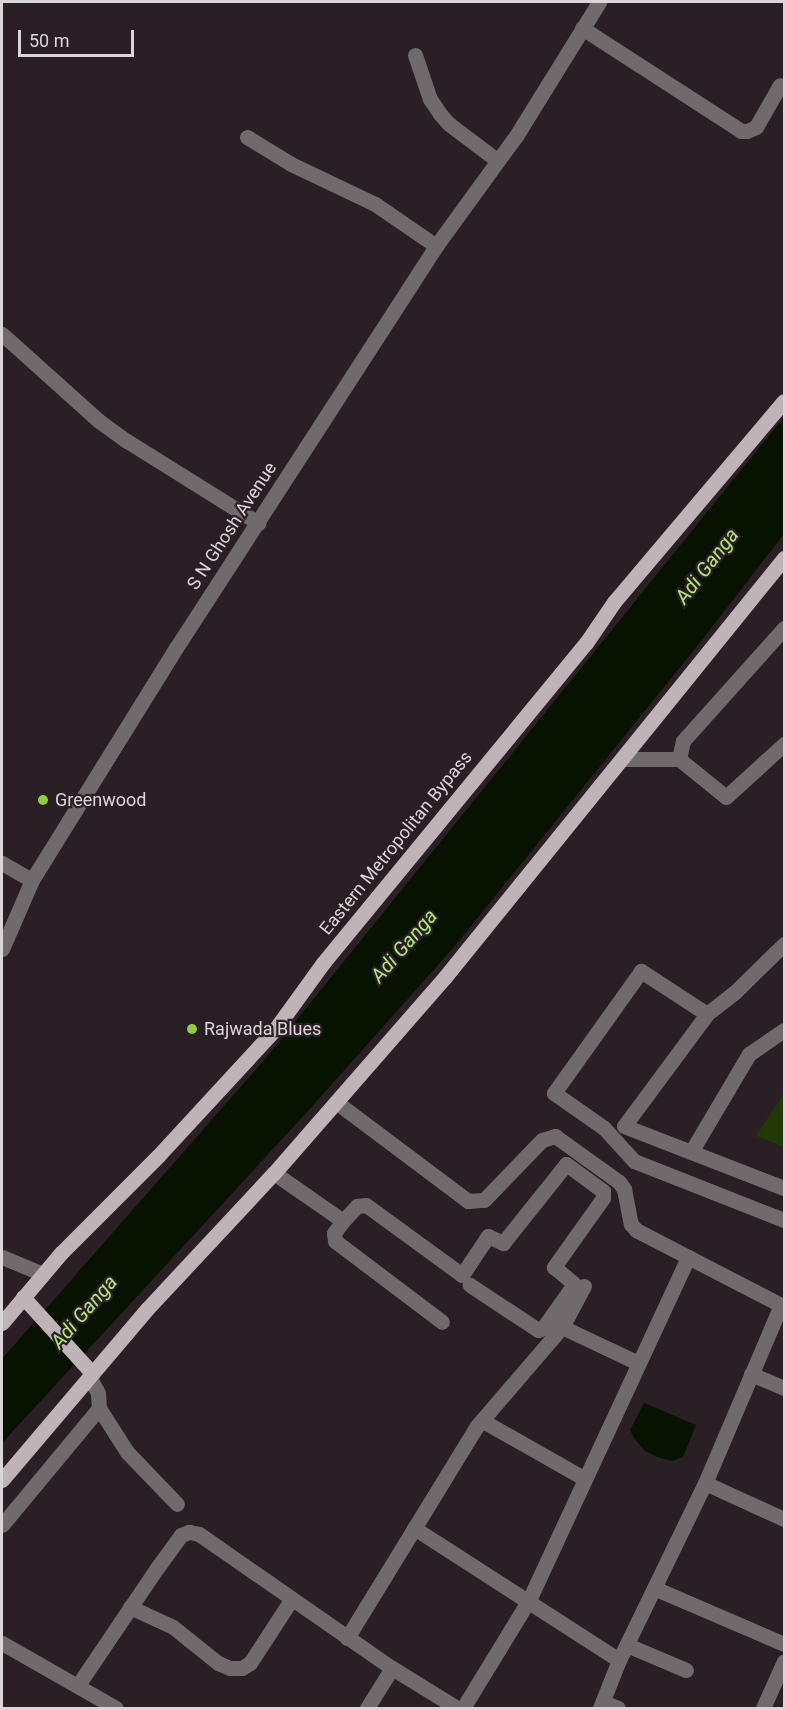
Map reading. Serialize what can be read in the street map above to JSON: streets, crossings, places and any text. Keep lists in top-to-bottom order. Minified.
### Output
{"streets":{"main road":["Eastern Metropolitan Bypass"],"street":["S N Ghosh Avenue"]},"water":["Adi Ganga"],"places":["Greenwood","Rajwada Blues"],"scale_bar":"50 m"}
